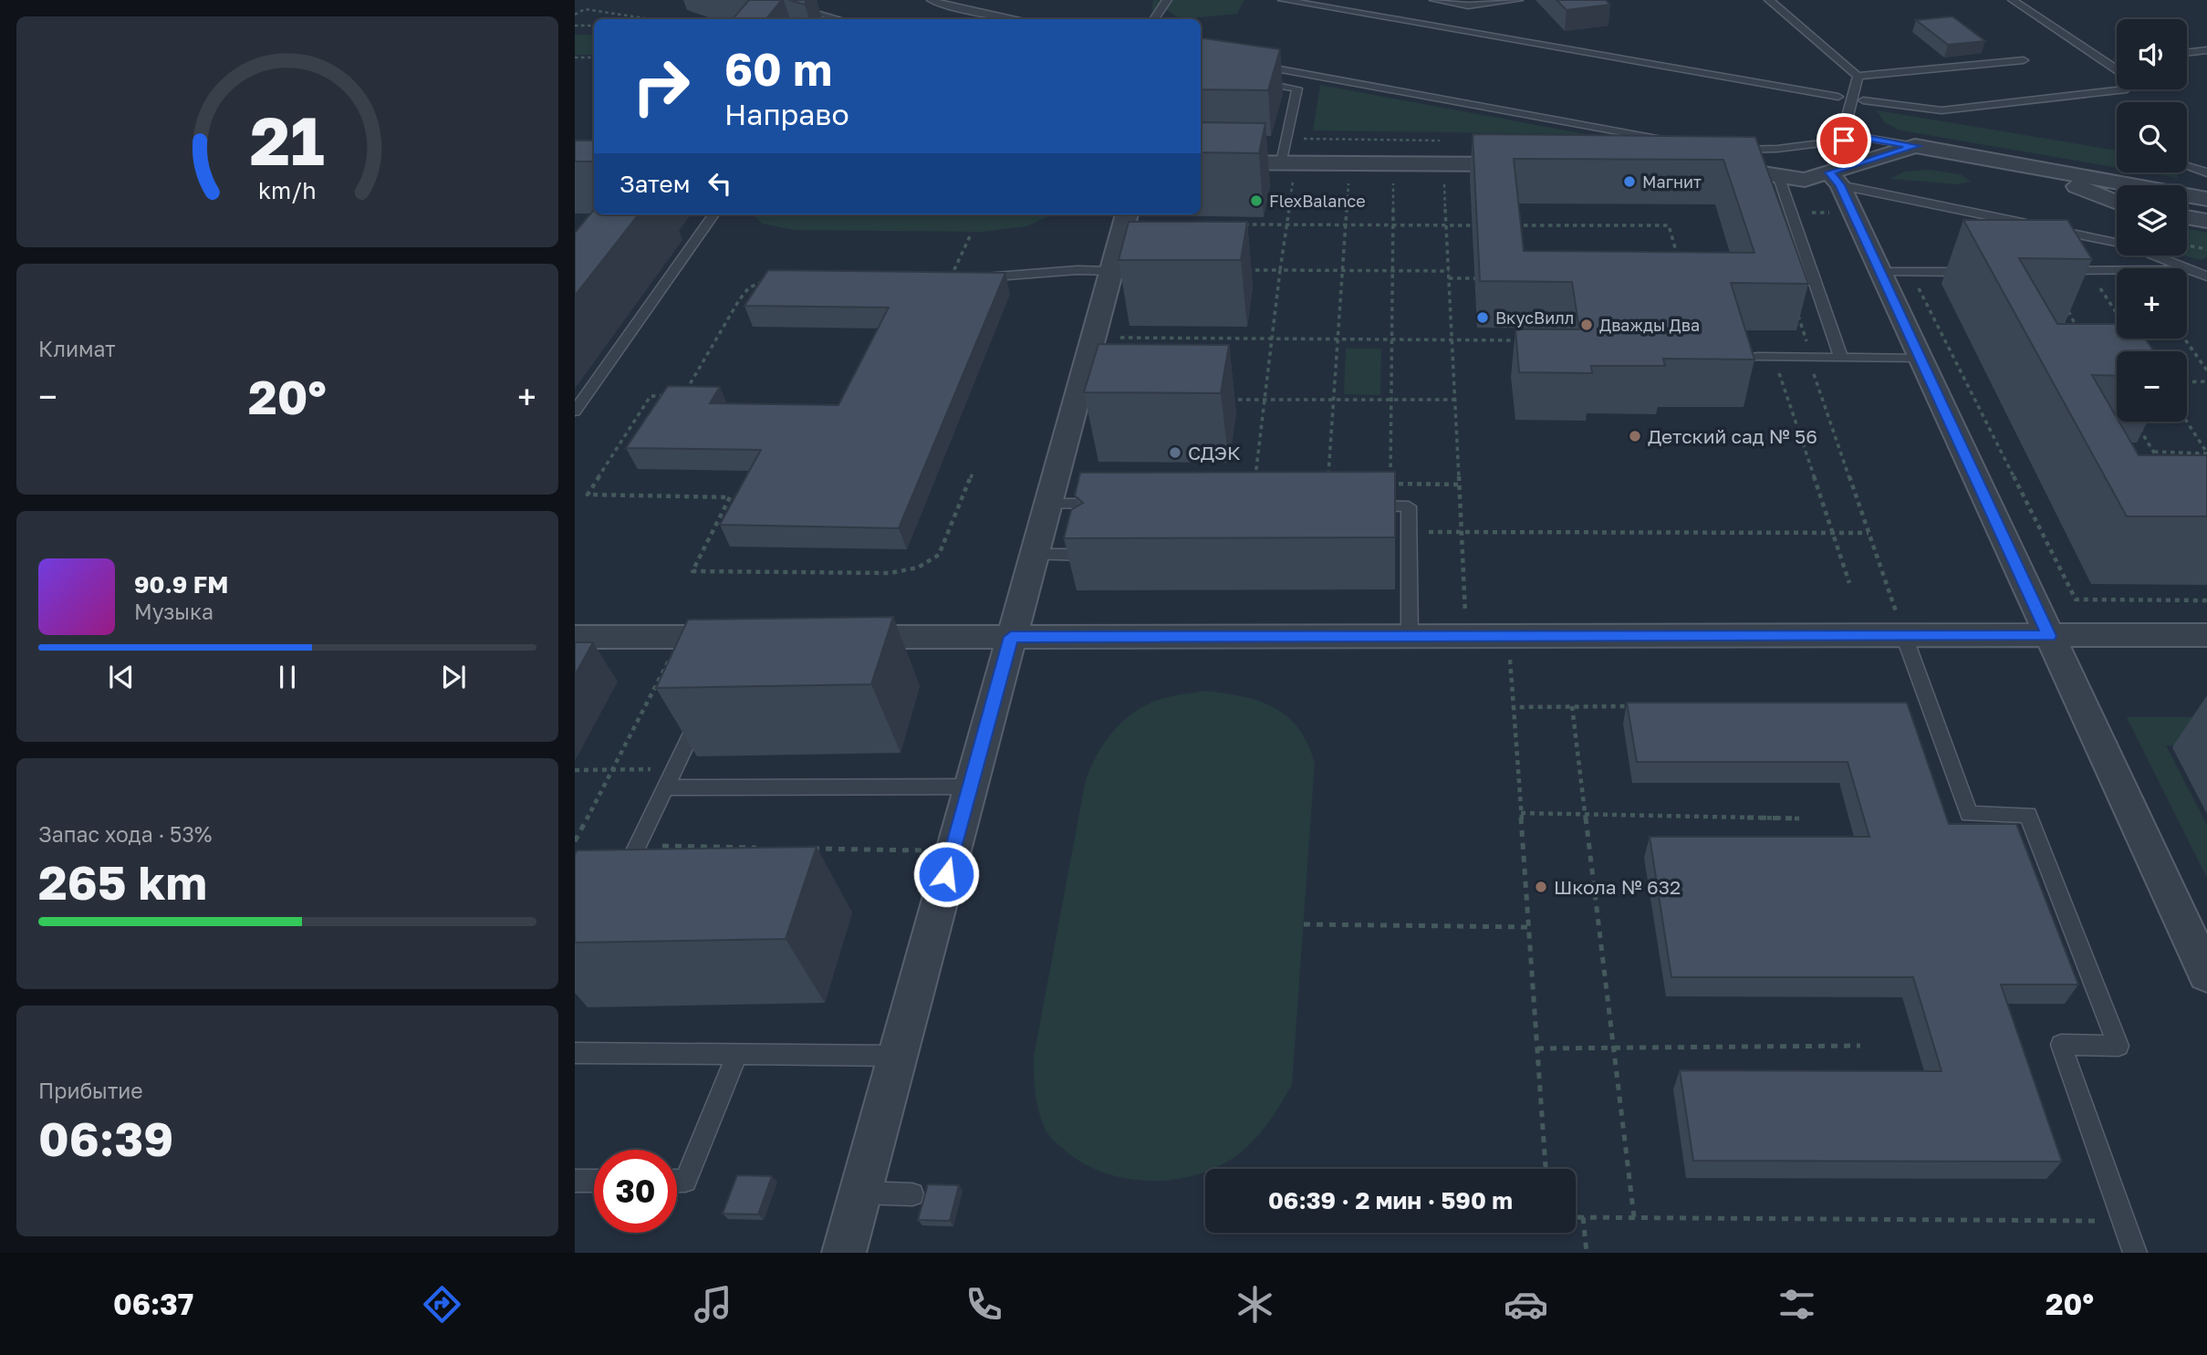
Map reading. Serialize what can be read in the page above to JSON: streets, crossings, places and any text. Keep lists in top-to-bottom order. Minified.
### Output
{"places":["Магнит","FlexBalance","ВкусВилл","Дважды Два","Детский сад № 56","СДЭК","Школа № 632"],"page":{"map_buttons":["+","−"],"turn":["60 m","Направо"],"then":"Затем","tile":["Климат",["Запас хода · 53%","265 km"],["Прибытие","06:39"]],"heat":["−","20°","+"],"song":["90.9 FM","Музыка"],"limit":"30","trip":"06:39 · 2 мин · 590 m","tabs":["06:37","20°"],"gauge":["21","km/h"]}}
